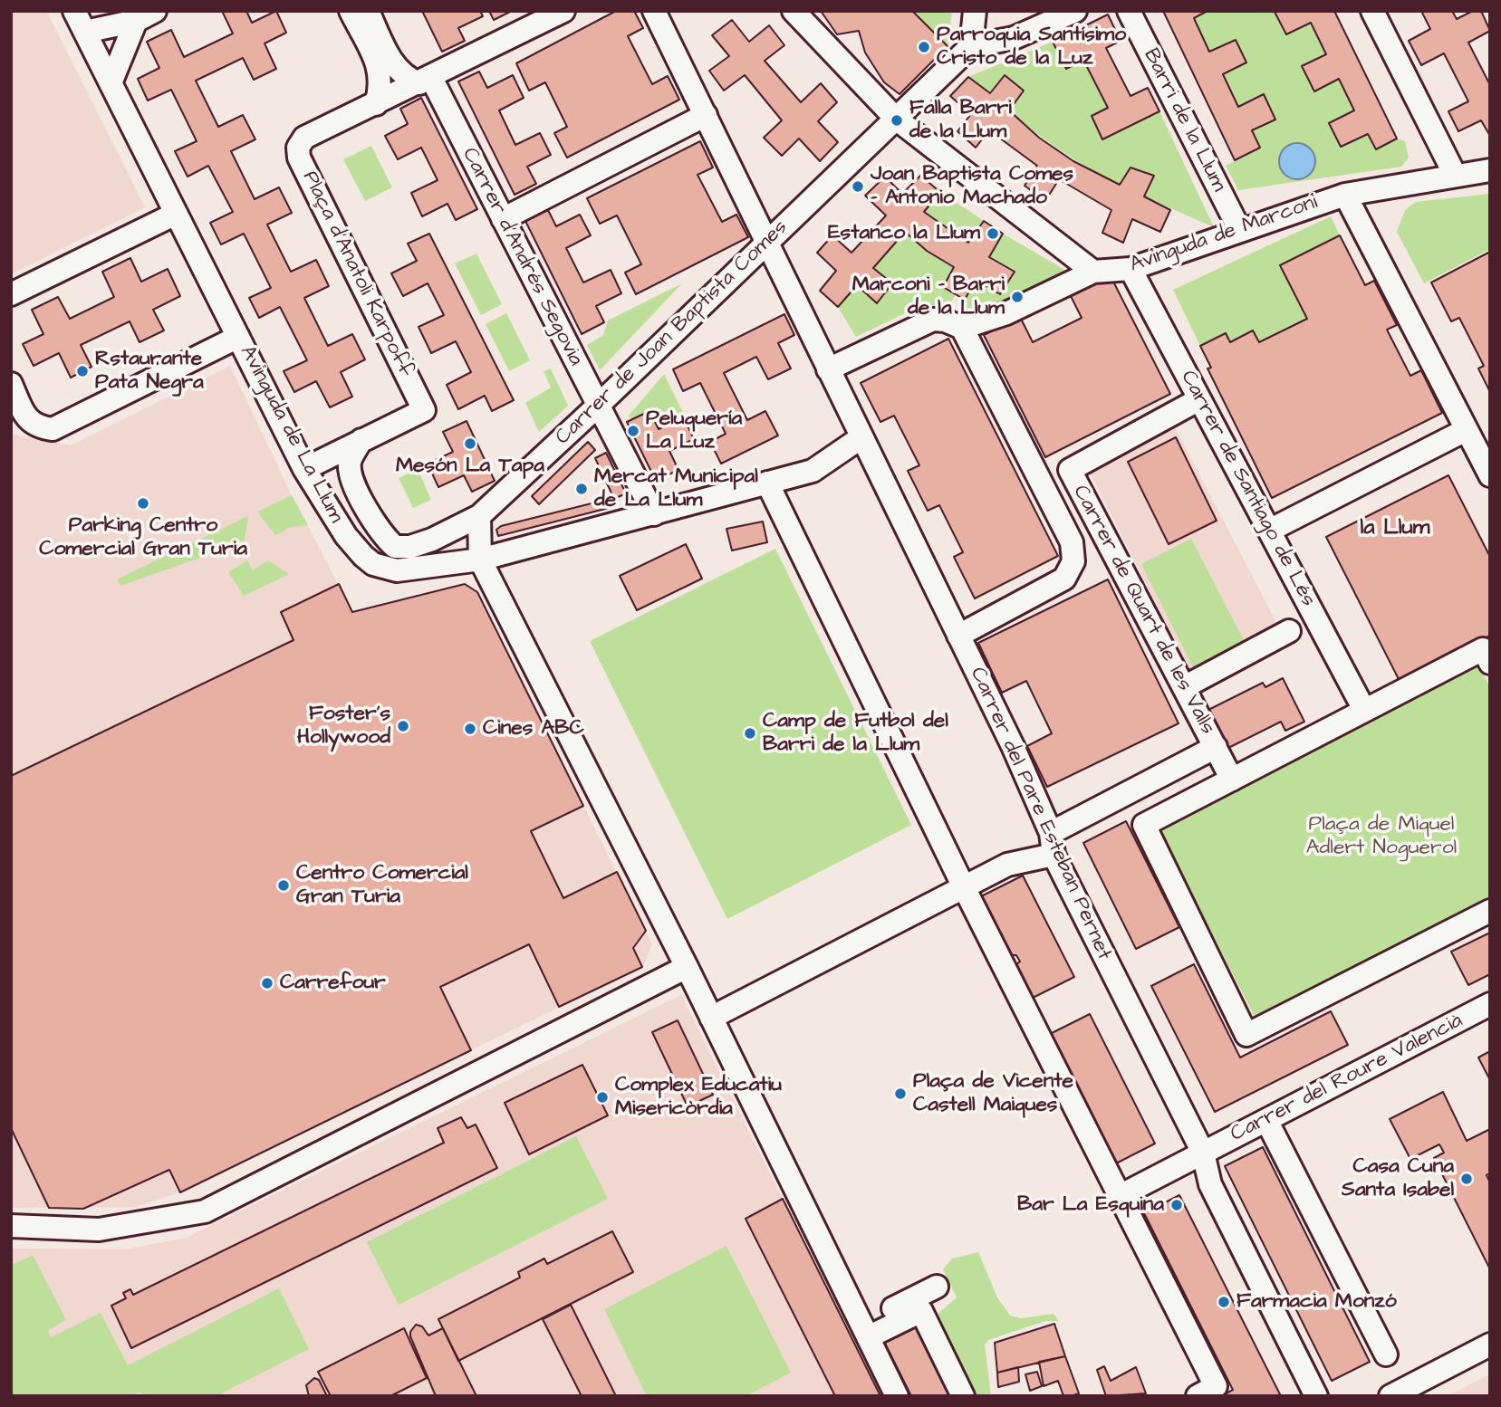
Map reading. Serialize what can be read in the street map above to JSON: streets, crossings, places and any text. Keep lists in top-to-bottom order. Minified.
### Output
{"streets":{"street":["Barri de la Llum","Avinguda de Marconi","Carrer d'Andrés Segovia","Plaça d'Anatoli Karpoff","Carrer de Joan Baptista Comes","Avinguda de La Llum","Carrer de Santiago de Lés","Carrer de Quart de les Valls","Carrer del Pare Esteban Pernet","Carrer del Roure Valencià"]},"crossings":[["Barri de la Llum","Avinguda de Marconi"],["Avinguda de Marconi","Carrer de Santiago de Lés"],["Avinguda de Marconi","Carrer de Quart de les Valls"],["Carrer d'Andrés Segovia","Carrer de Joan Baptista Comes"],["Carrer d'Andrés Segovia","Avinguda de La Llum"],["Plaça d'Anatoli Karpoff","Carrer de Joan Baptista Comes"],["Carrer de Joan Baptista Comes","Carrer del Pare Esteban Pernet"],["Avinguda de La Llum","Carrer del Pare Esteban Pernet"],["Carrer de Santiago de Lés","Carrer de Quart de les Valls"],["Carrer de Quart de les Valls","Carrer del Pare Esteban Pernet"],["Carrer del Pare Esteban Pernet","Carrer del Roure Valencià"]],"districts":["la Llum"],"parks":["Plaça de Miquel Adlert Noguerol"],"places":["Parroquia Santísimo Cristo de la Luz","Falla Barri de la Llum","Joan Baptista Comes - Antonio Machado","Estanco la Llum","Marconi - Barri de la Llum","Rstaurante Pata Negra","Peluquería La Luz","Mesón La Tapa","Mercat Municipal de La Llum","Parking Centro Comercial Gran Turia","Foster's Hollywood","Cines ABC","Camp de Futbol del Barri de la Llum","Centro Comercial Gran Turia","Carrefour","Plaça de Vicente Castell Maiques","Complex Educatiu Misericòrdia","Casa Cuna Santa Isabel","Bar La Esquina","Farmacia Monzó"]}
